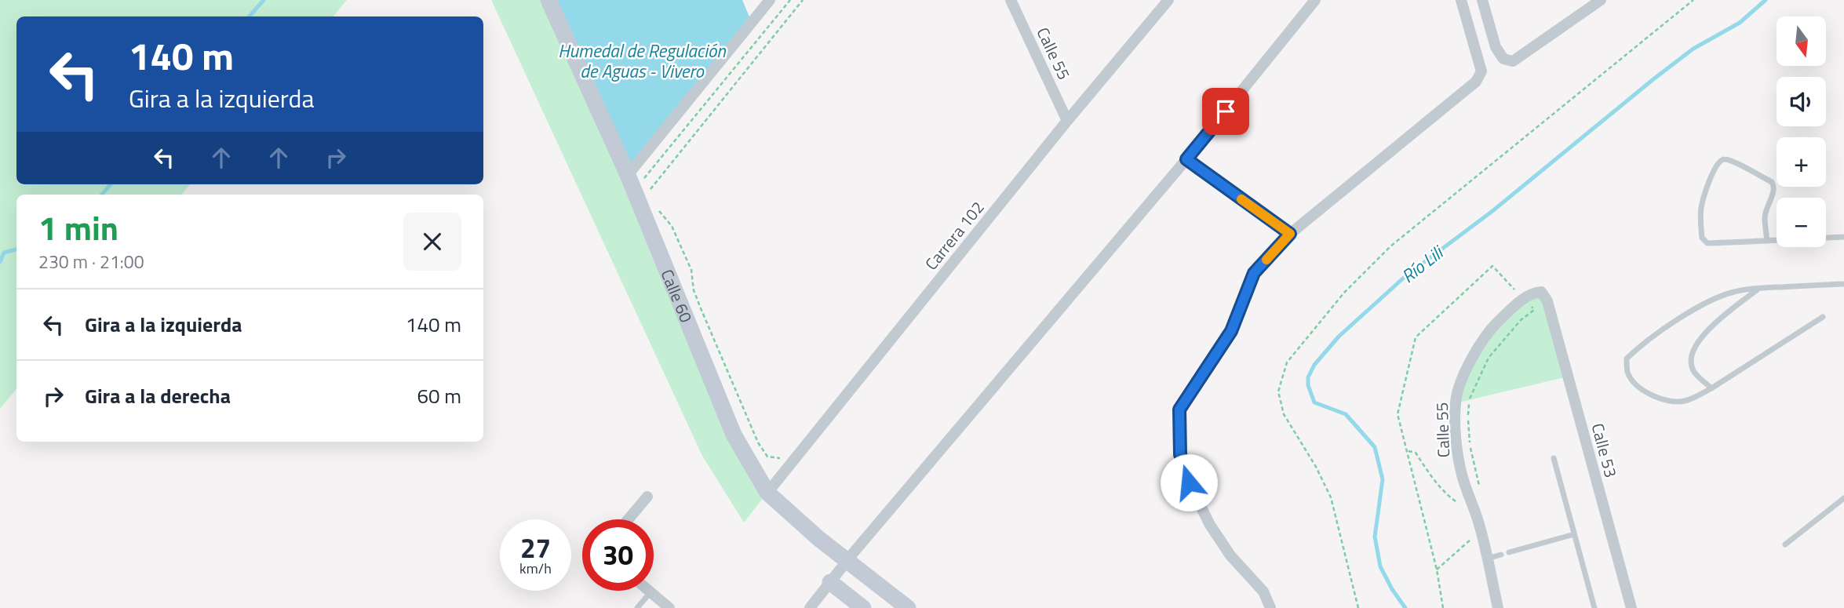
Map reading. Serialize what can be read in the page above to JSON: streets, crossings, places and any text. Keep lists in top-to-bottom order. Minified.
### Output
{"streets":{"street":["Calle 55","Carrera 102","Calle 60","Calle 53"]},"crossings":[["Calle 55","Carrera 102"],["Calle 55","Calle 53"],["Carrera 102","Calle 60"]],"water":["Humedal de Regulación de Aguas - Vivero","Río Lili"],"north":"bottom","page":{"map_buttons":["+","−"],"turn":["140 m","Gira a la izquierda"],"heading":["1 min","230 m · 21:00"],"list":[{"name":"Gira a la izquierda","value":"140 m"},{"name":"Gira a la derecha","value":"60 m"}],"speed":"27 km/h","limit":"30"}}
